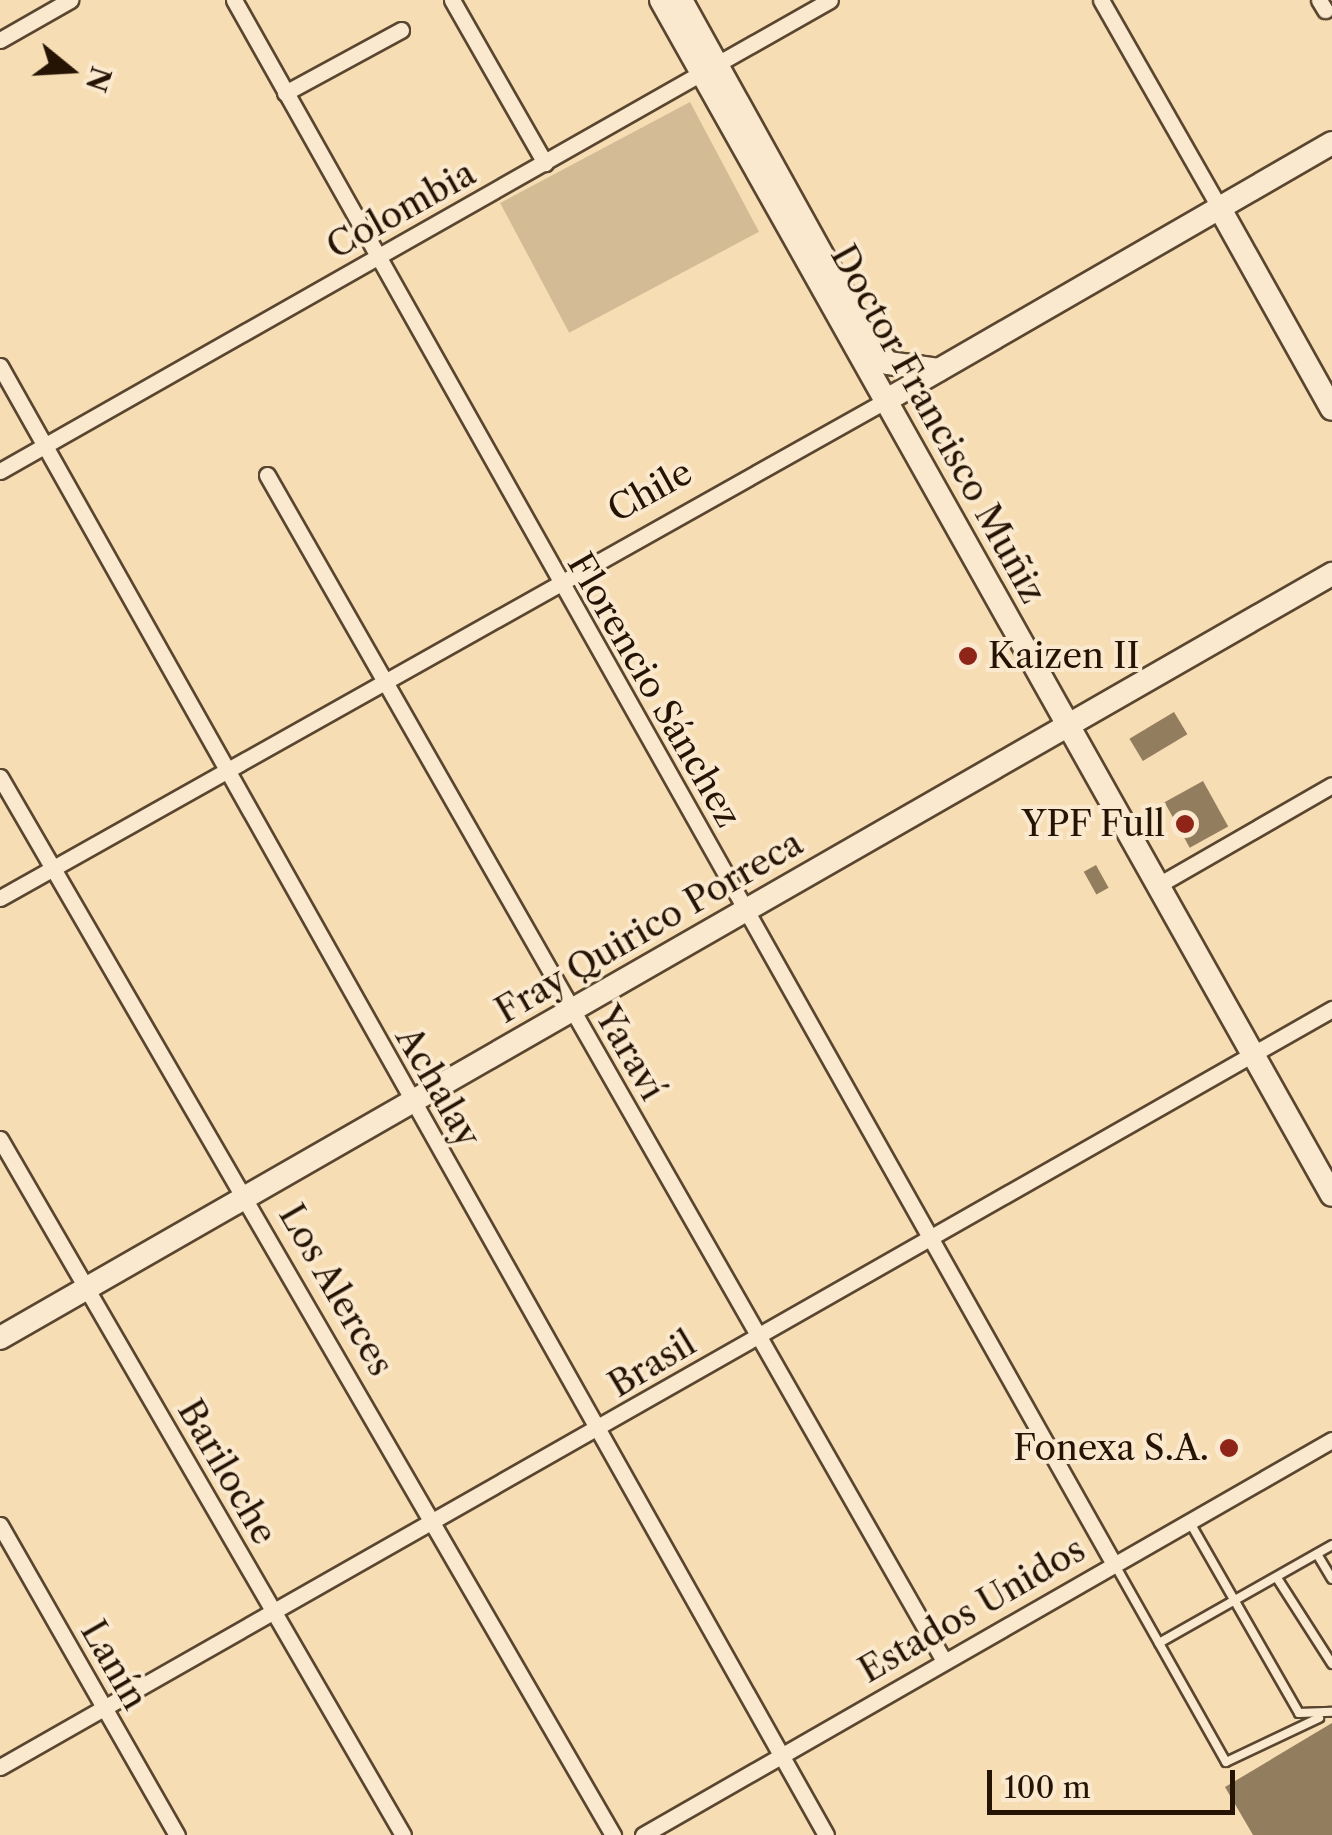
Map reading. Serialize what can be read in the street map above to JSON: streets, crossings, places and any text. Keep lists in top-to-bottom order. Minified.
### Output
{"streets":{"main road":["Doctor Francisco Muñiz","Chile","Fray Quirico Porreca"],"street":["Colombia","Florencio Sánchez","Yaraví","Achalay","Los Alerces","Brasil","Bariloche","Estados Unidos","Lanín"]},"crossings":[["Colombia","Doctor Francisco Muñiz"],["Colombia","Florencio Sánchez"],["Colombia","Achalay"],["Doctor Francisco Muñiz","Chile"],["Doctor Francisco Muñiz","Fray Quirico Porreca"],["Doctor Francisco Muñiz","Brasil"],["Chile","Florencio Sánchez"],["Chile","Yaraví"],["Chile","Achalay"],["Chile","Los Alerces"],["Florencio Sánchez","Fray Quirico Porreca"],["Florencio Sánchez","Brasil"],["Florencio Sánchez","Estados Unidos"],["Fray Quirico Porreca","Yaraví"],["Fray Quirico Porreca","Achalay"],["Fray Quirico Porreca","Los Alerces"],["Fray Quirico Porreca","Bariloche"],["Yaraví","Brasil"],["Yaraví","Estados Unidos"],["Achalay","Brasil"],["Achalay","Estados Unidos"],["Los Alerces","Brasil"],["Brasil","Bariloche"],["Brasil","Lanín"]],"places":["Kaizen II","YPF Full","Fonexa S.A."],"scale_bar":"100 m","north":"right"}
